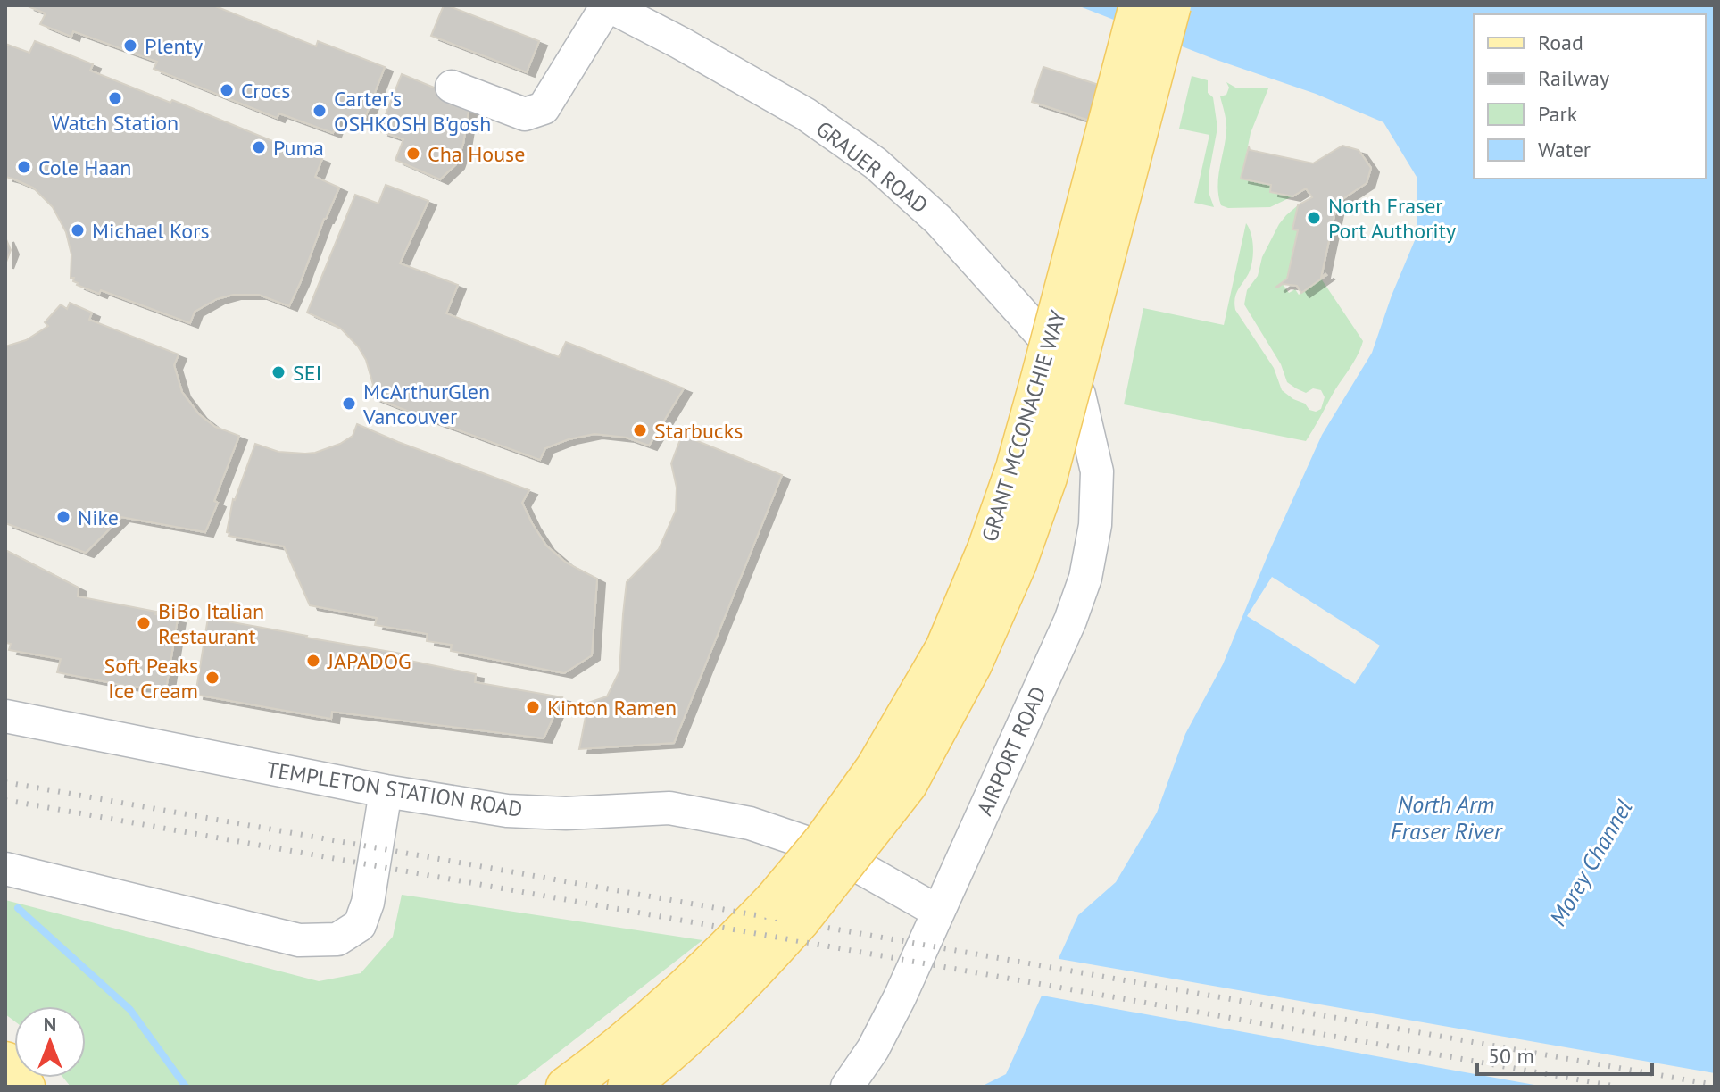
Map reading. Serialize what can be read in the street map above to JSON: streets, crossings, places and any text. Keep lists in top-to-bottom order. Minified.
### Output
{"streets":{"main road":["GRANT MCCONACHIE WAY"],"street":["GRAUER ROAD","AIRPORT ROAD","TEMPLETON STATION ROAD"]},"crossings":[["GRAUER ROAD","AIRPORT ROAD"],["AIRPORT ROAD","TEMPLETON STATION ROAD"]],"water":["North Arm Fraser River","Morey Channel"],"places":["Plenty","Crocs","Watch Station","Carter's OSHKOSH B'gosh","Puma","Cha House","Cole Haan","North Fraser Port Authority","Michael Kors","SEI","McArthurGlen Vancouver","Starbucks","Nike","BiBo Italian Restaurant","JAPADOG","Soft Peaks Ice Cream","Kinton Ramen"],"legend":["Road","Railway","Park","Water"],"scale_bar":"50 m","north":"top"}
